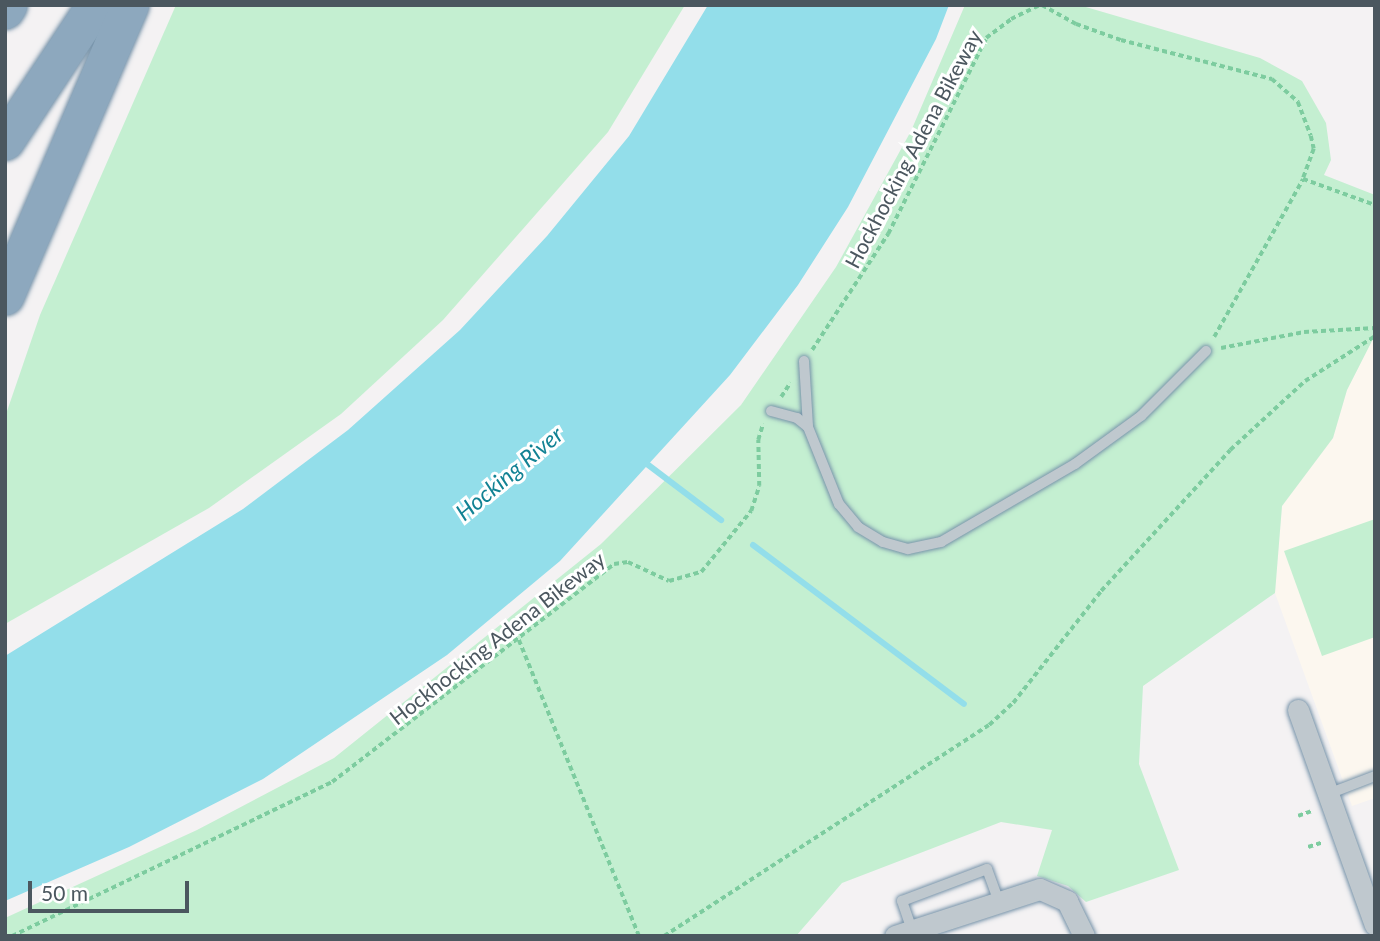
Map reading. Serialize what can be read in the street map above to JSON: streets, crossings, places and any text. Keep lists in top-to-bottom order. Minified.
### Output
{"streets":{"path":["Hockhocking Adena Bikeway"]},"water":["Hocking River"],"scale_bar":"50 m"}
